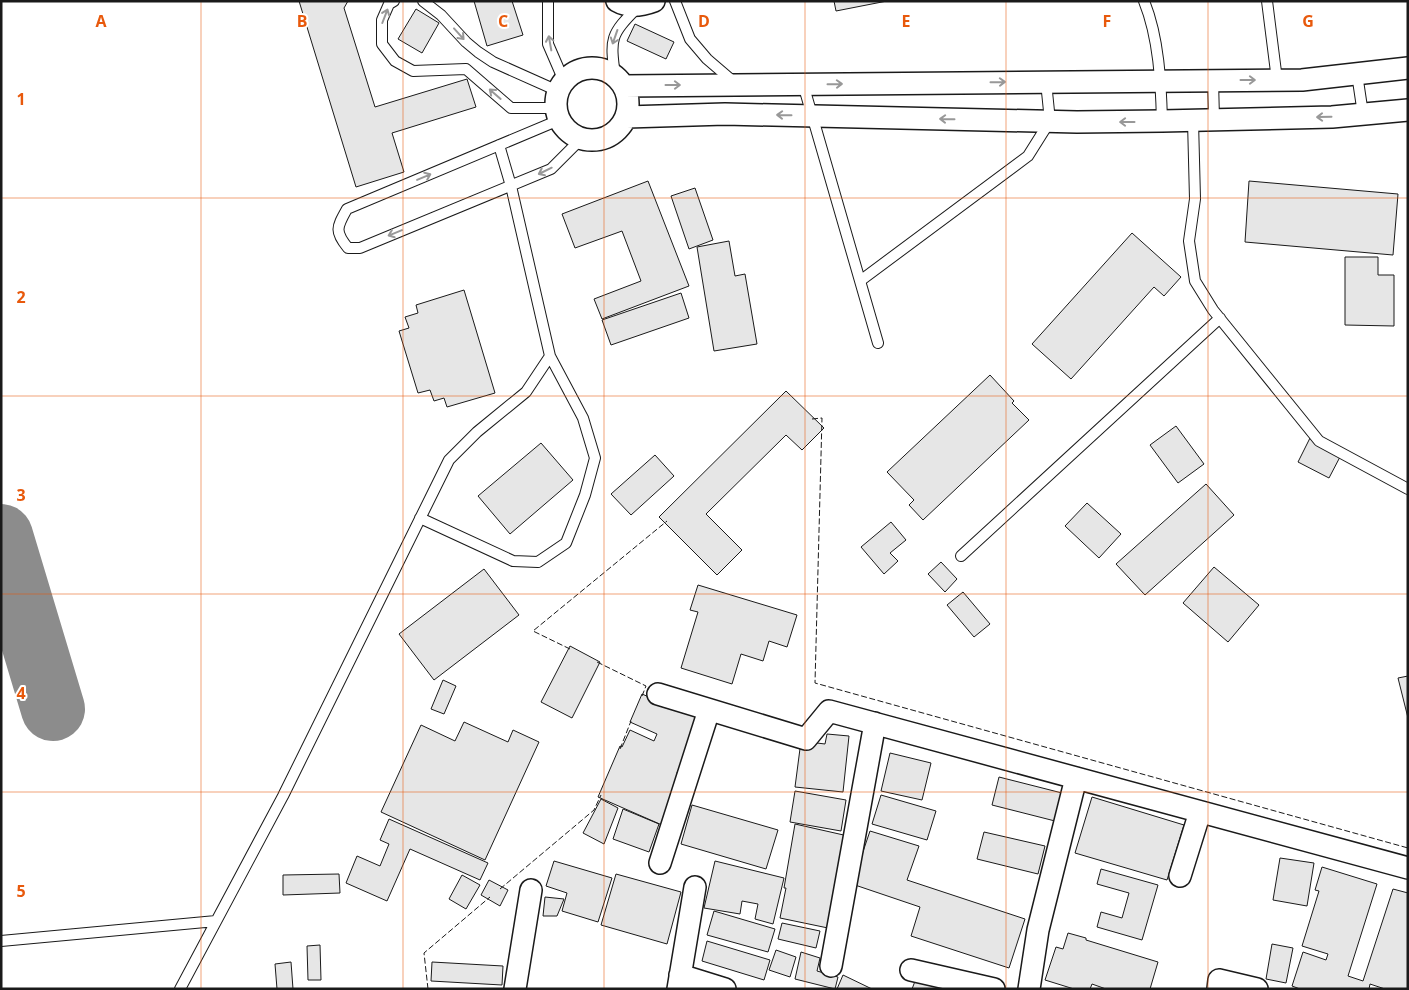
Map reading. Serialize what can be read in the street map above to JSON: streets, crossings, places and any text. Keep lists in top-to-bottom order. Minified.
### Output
{"grid":{"columns":["A","B","C","D","E","F","G"],"rows":["1","2","3","4","5"]}}
